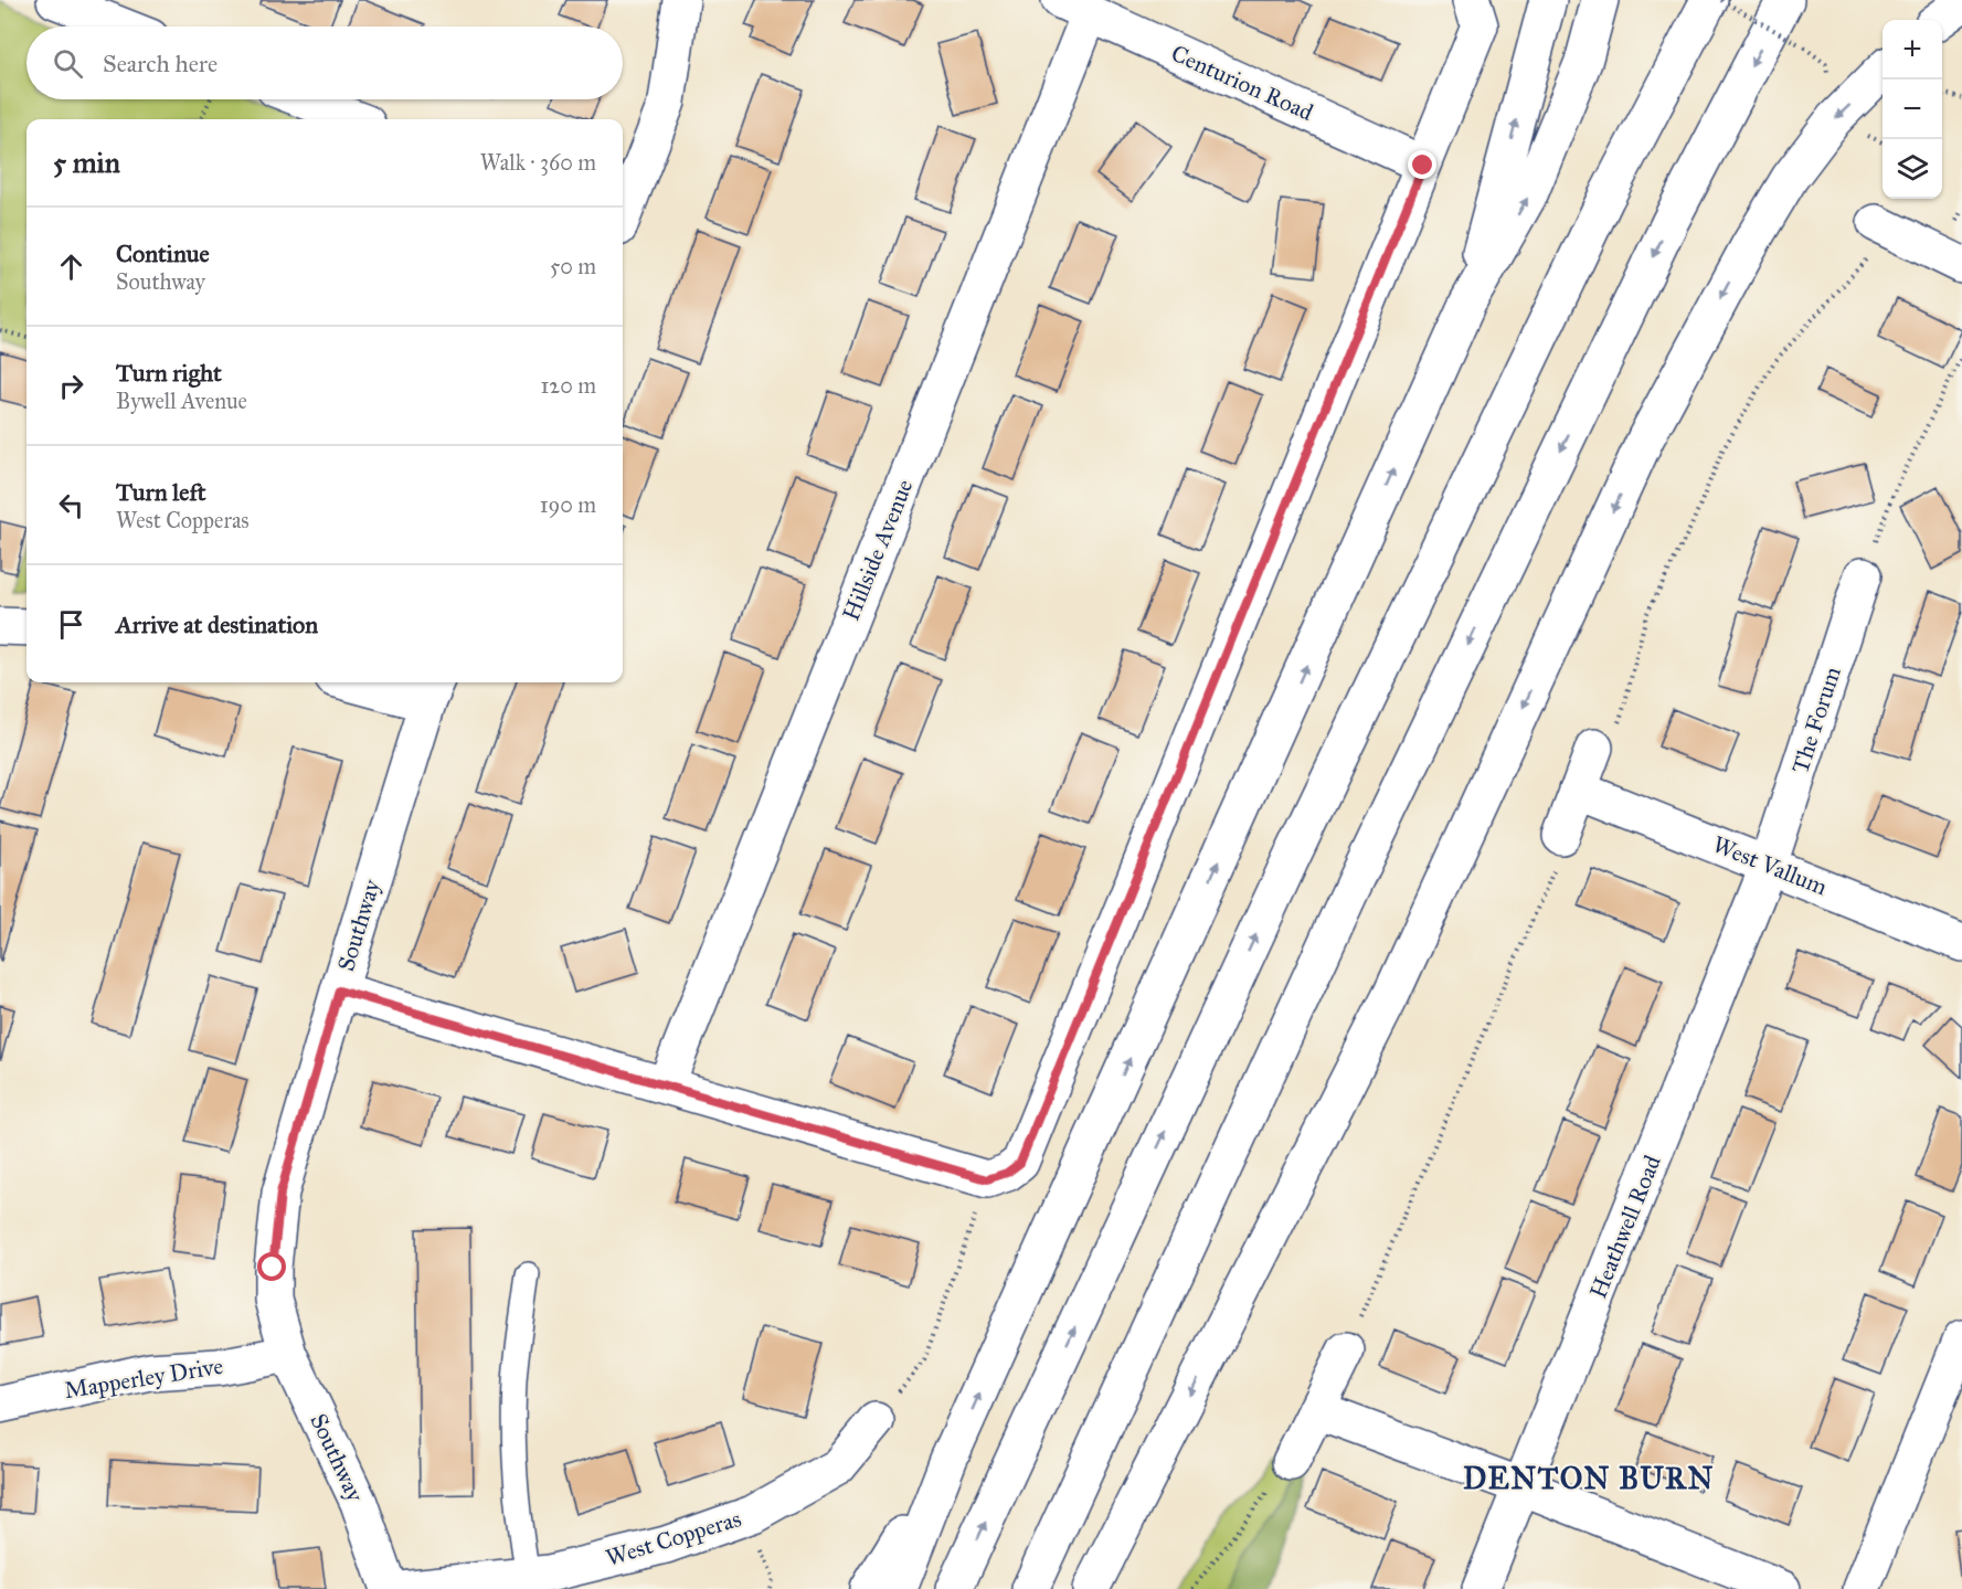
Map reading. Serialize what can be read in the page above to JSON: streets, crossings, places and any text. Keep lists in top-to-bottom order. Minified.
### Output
{"streets":{"main road":["Centurion Road","Hillside Avenue","The Forum","West Vallum","Southway","Heathwell Road","Mapperley Drive","West Copperas"]},"crossings":[["Centurion Road","Hillside Avenue"],["The Forum","West Vallum"],["The Forum","Heathwell Road"],["West Vallum","Heathwell Road"],["Southway","Mapperley Drive"]],"districts":["DENTON BURN"],"page":{"map_buttons":["+","−"],"search":"Search here","heading":["5 min","Walk · 360 m"],"list":[["Continue","Southway","50 m"],["Turn right","Bywell Avenue","120 m"],["Turn left","West Copperas","190 m"],"Arrive at destination"]}}
